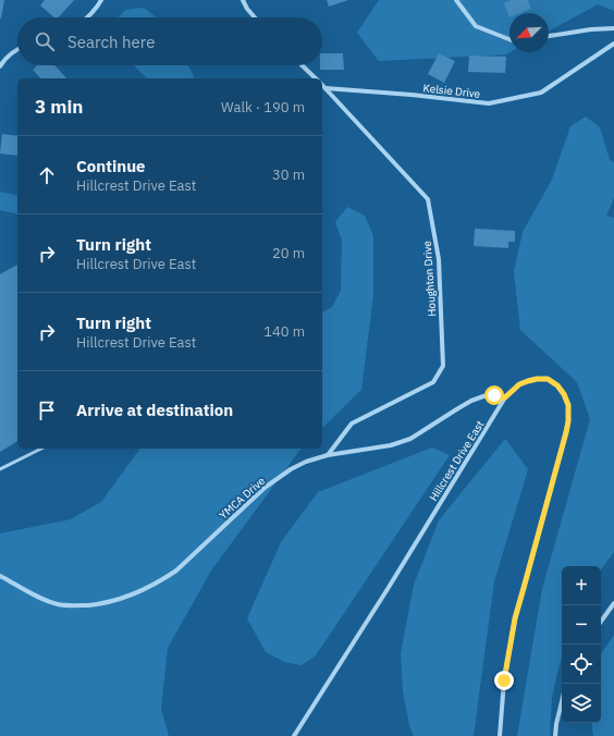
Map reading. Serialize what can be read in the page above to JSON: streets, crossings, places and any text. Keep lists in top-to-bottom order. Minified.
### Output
{"streets":{"street":["Kelsie Drive","Houghton Drive","Hillcrest Drive East","YMCA Drive"]},"crossings":[["Kelsie Drive","Houghton Drive"],["Houghton Drive","YMCA Drive"],["Hillcrest Drive East","YMCA Drive"]],"north":"bottom left","page":{"search":"Search here","heading":["3 min","Walk · 190 m"],"list":[["Continue","Hillcrest Drive East","30 m"],["Turn right","Hillcrest Drive East","20 m"],["Turn right","Hillcrest Drive East","140 m"],"Arrive at destination"],"map_buttons":["+","−"]}}
